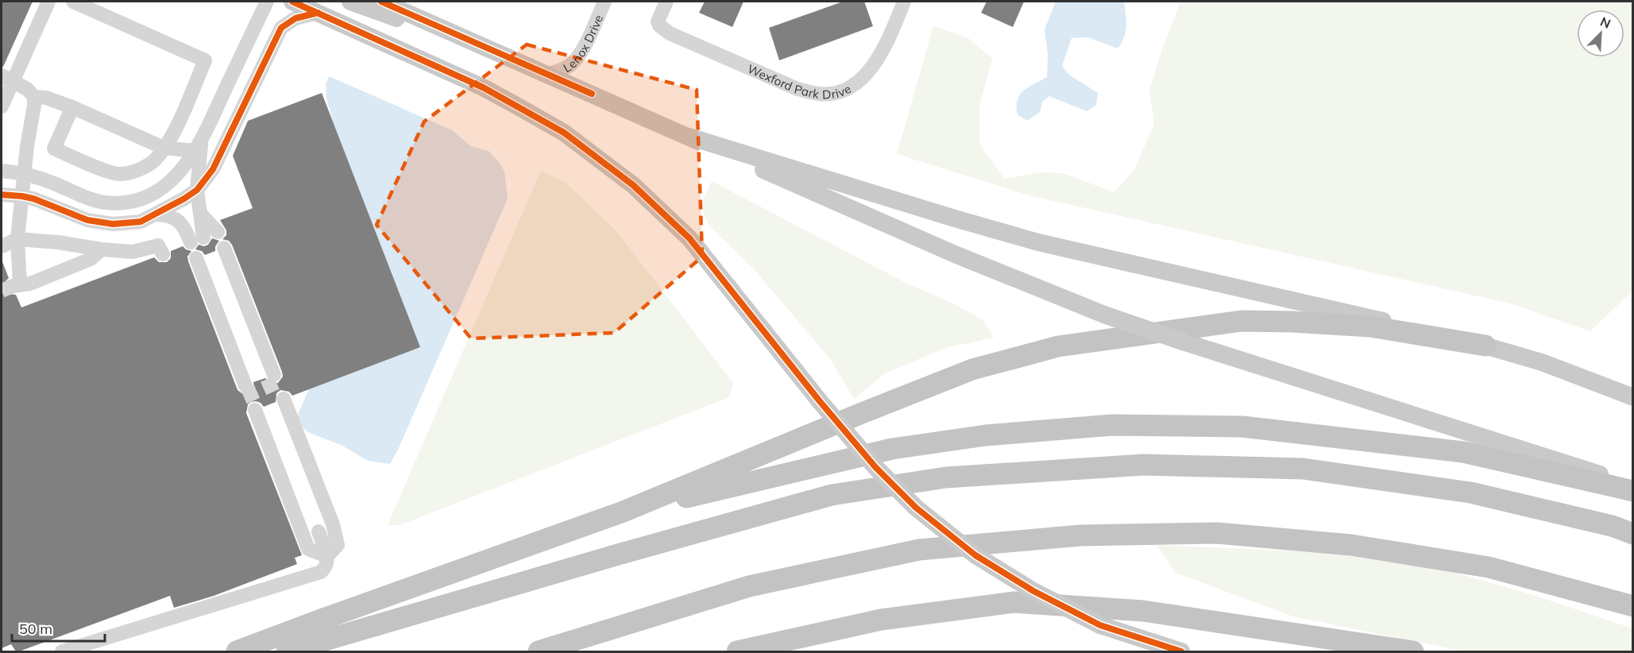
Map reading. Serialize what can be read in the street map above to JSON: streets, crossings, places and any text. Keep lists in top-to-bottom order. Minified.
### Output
{"streets":{"street":["Lenox Drive","Wexford Park Drive"]},"scale_bar":"50 m","north":"top right"}
